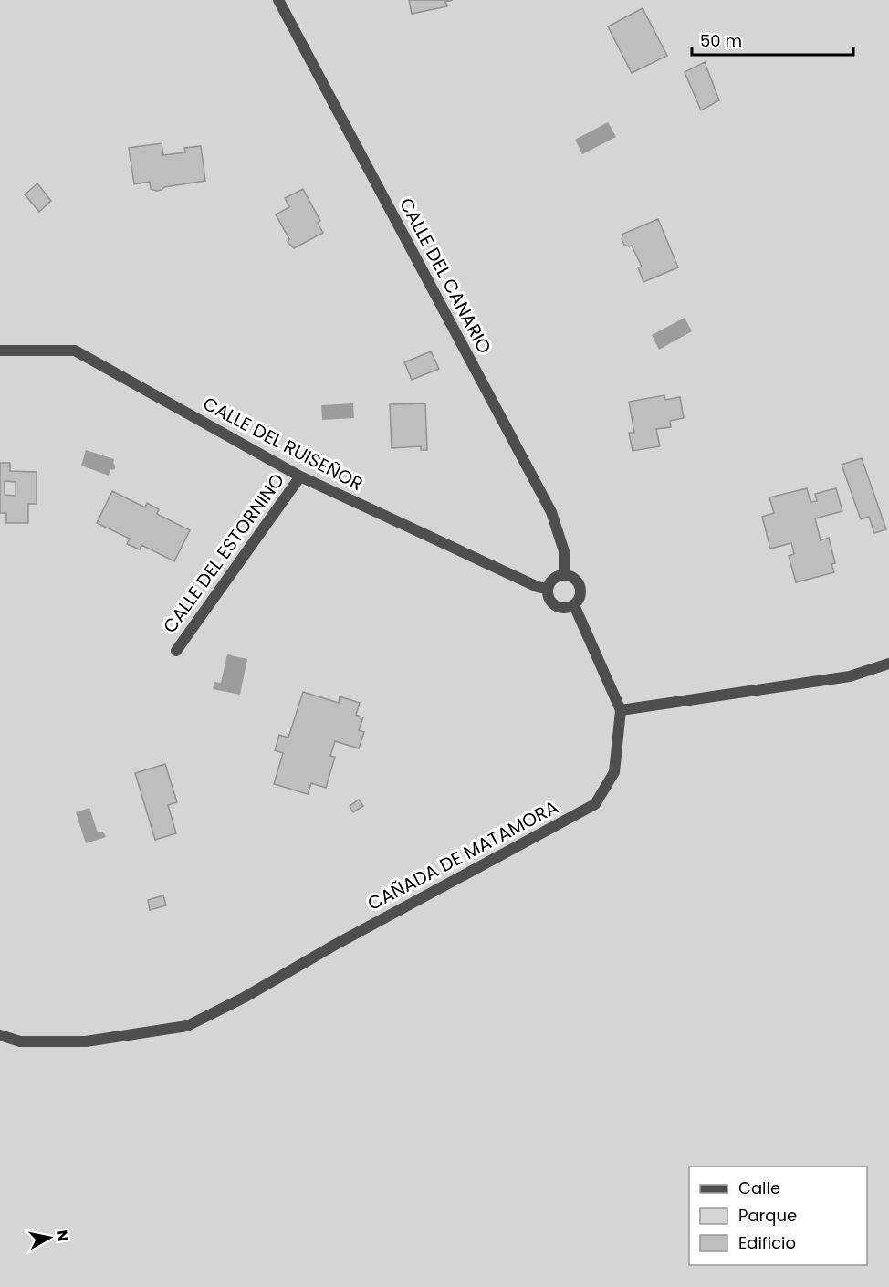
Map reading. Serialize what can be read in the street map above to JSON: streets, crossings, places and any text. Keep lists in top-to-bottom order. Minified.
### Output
{"streets":{"street":["CALLE DEL CANARIO","CALLE DEL RUISEÑOR","CALLE DEL ESTORNINO","CAÑADA DE MATAMORA"]},"crossings":[["CALLE DEL CANARIO","CALLE DEL RUISEÑOR"],["CALLE DEL RUISEÑOR","CALLE DEL ESTORNINO"]],"legend":["Calle","Parque","Edificio"],"scale_bar":"50 m","north":"right"}
